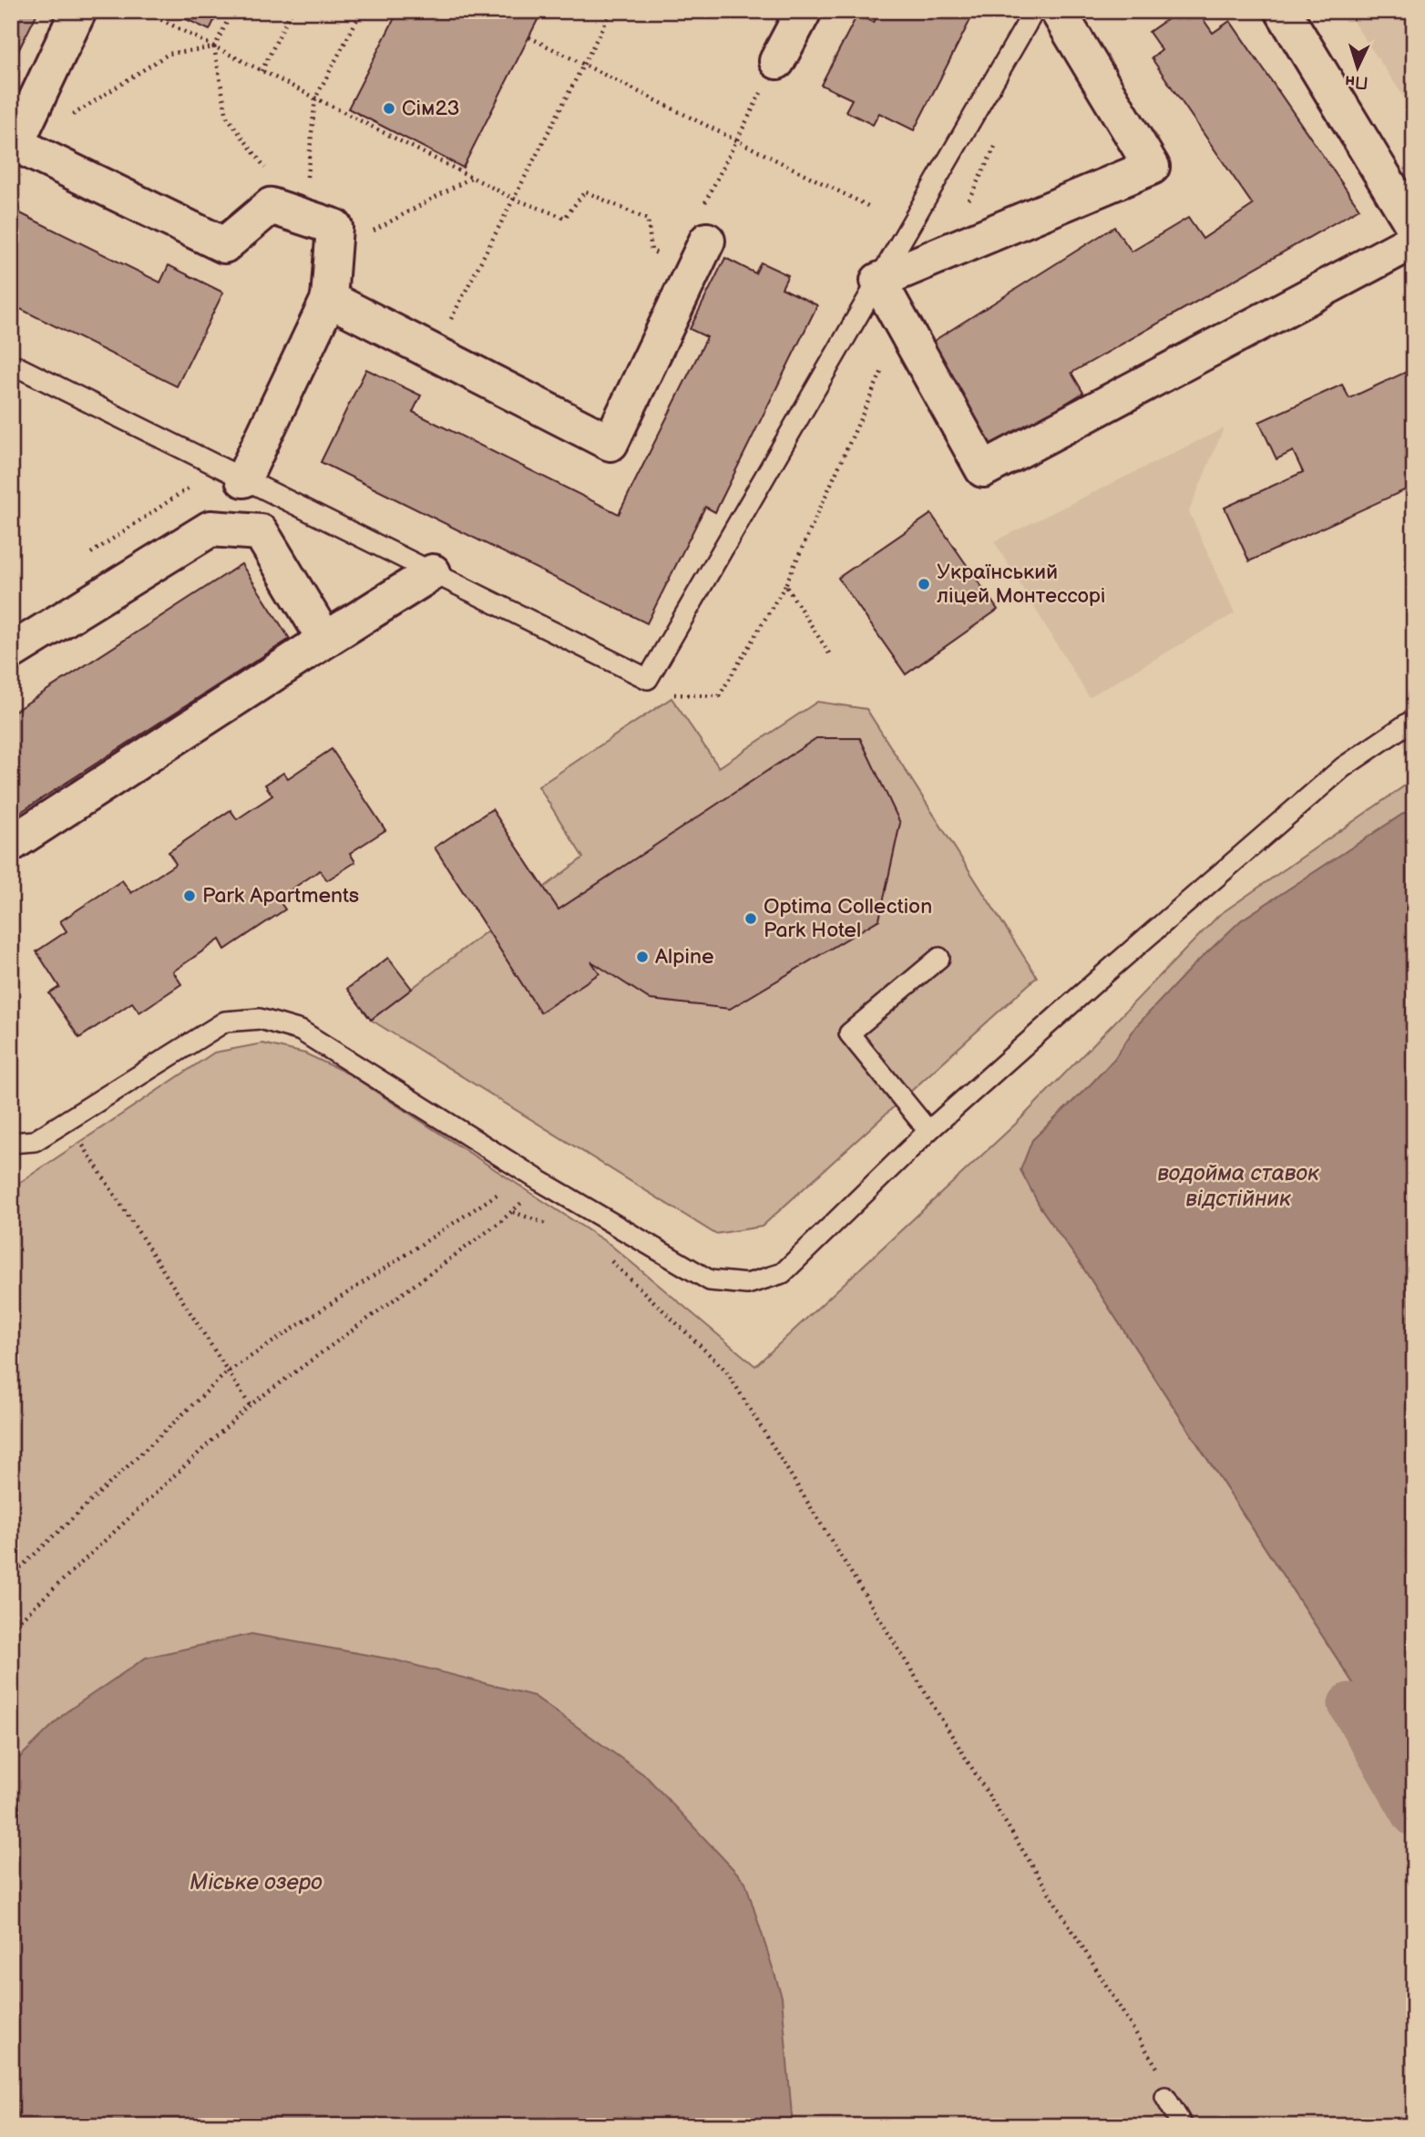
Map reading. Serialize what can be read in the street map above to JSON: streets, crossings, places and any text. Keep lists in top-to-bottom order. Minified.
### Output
{"water":["водойма ставок відстійник","Міське озеро"],"places":["Сім23","Український ліцей Монтессорі","Park Apartments","Optima Collection Park Hotel","Alpine"],"north":"bottom"}
